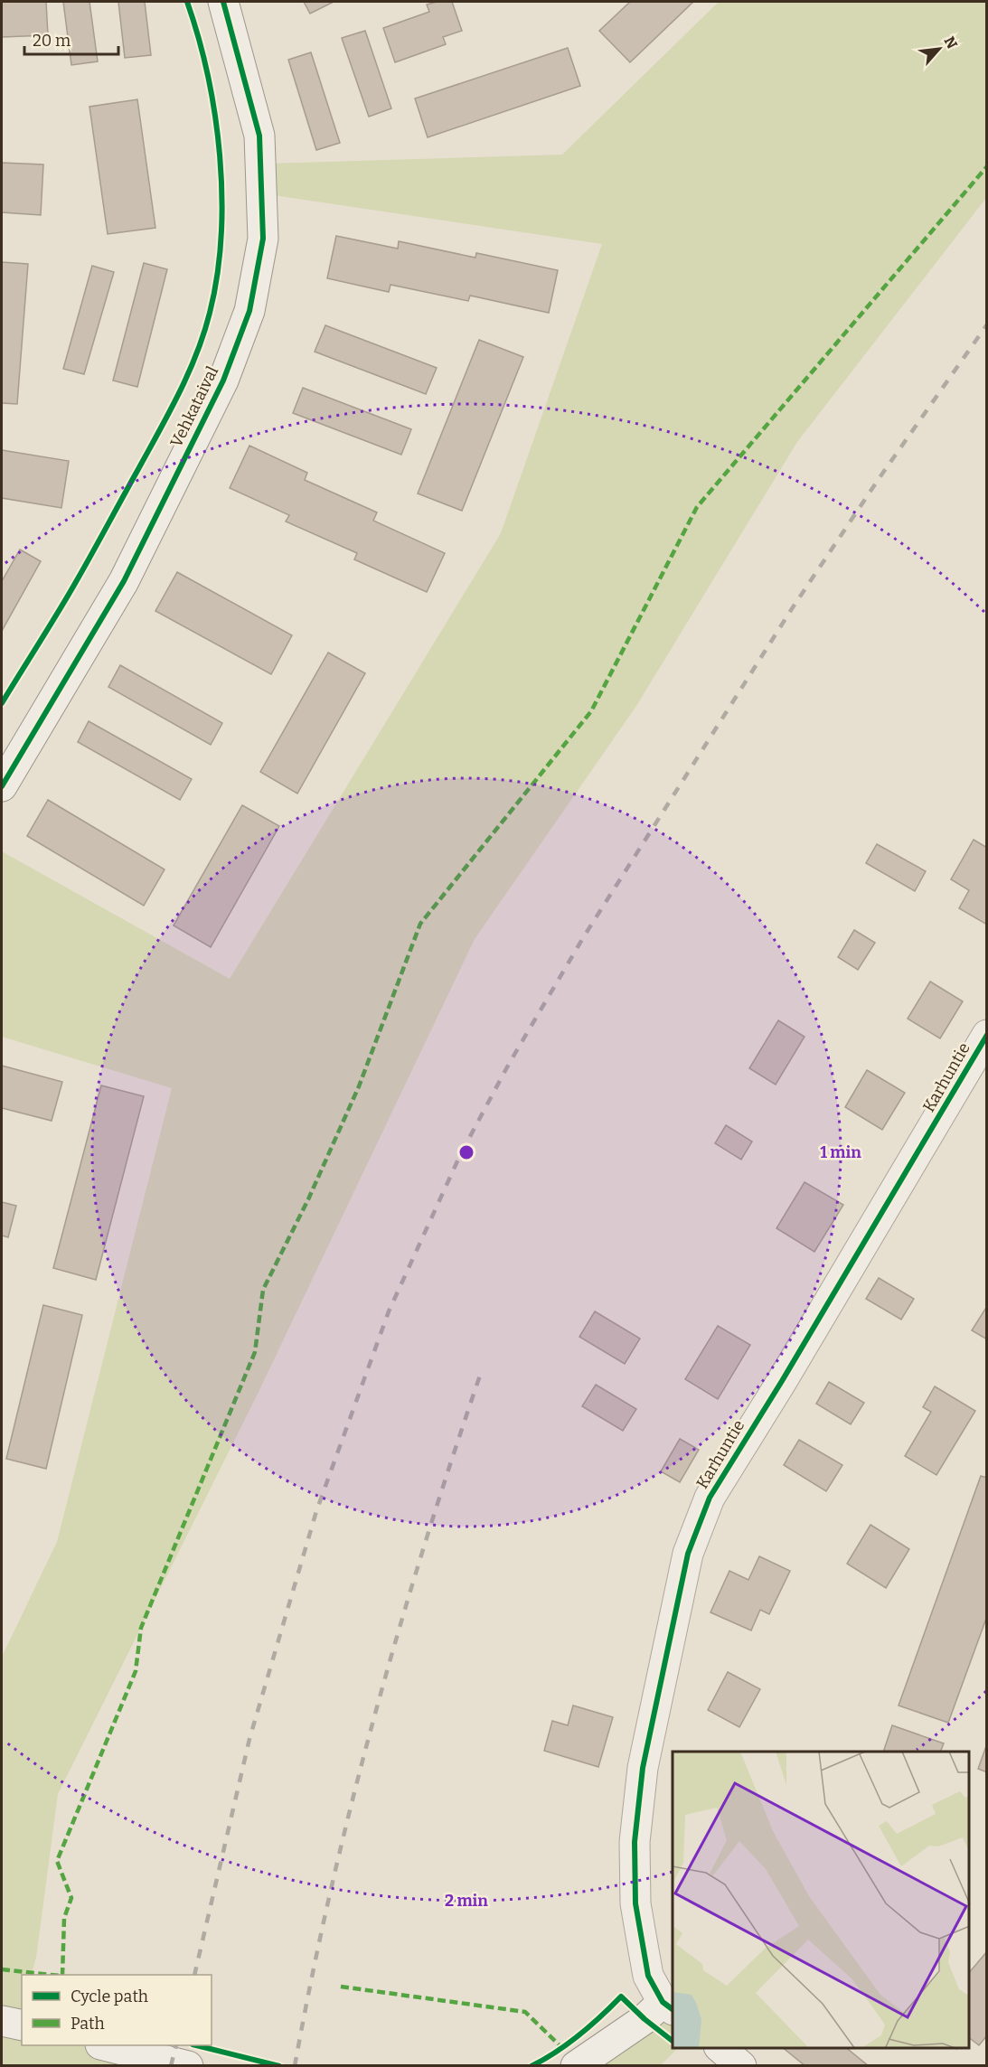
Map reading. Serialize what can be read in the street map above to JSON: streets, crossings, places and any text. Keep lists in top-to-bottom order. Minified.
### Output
{"streets":{"street":["Vehkataival","Karhuntie"]},"legend":["Cycle path","Path"],"scale_bar":"20 m","north":"top right","rings":["1 min","2 min"]}
